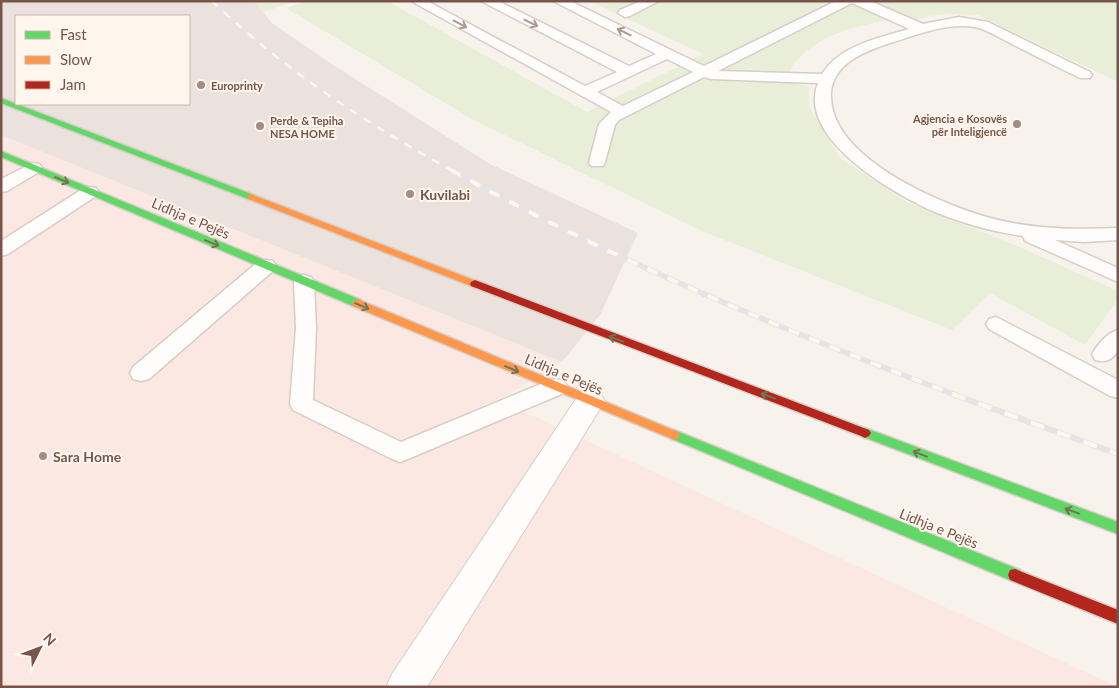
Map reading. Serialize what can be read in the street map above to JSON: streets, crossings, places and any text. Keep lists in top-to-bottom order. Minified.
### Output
{"streets":{"highway":["Lidhja e Pejës"]},"places":["Europrinty","Agjencia e Kosovës për Inteligjencë","Perde & Tepiha NESA HOME","Kuvilabi","Sara Home"],"legend":["Fast","Slow","Jam"],"north":"top right"}
